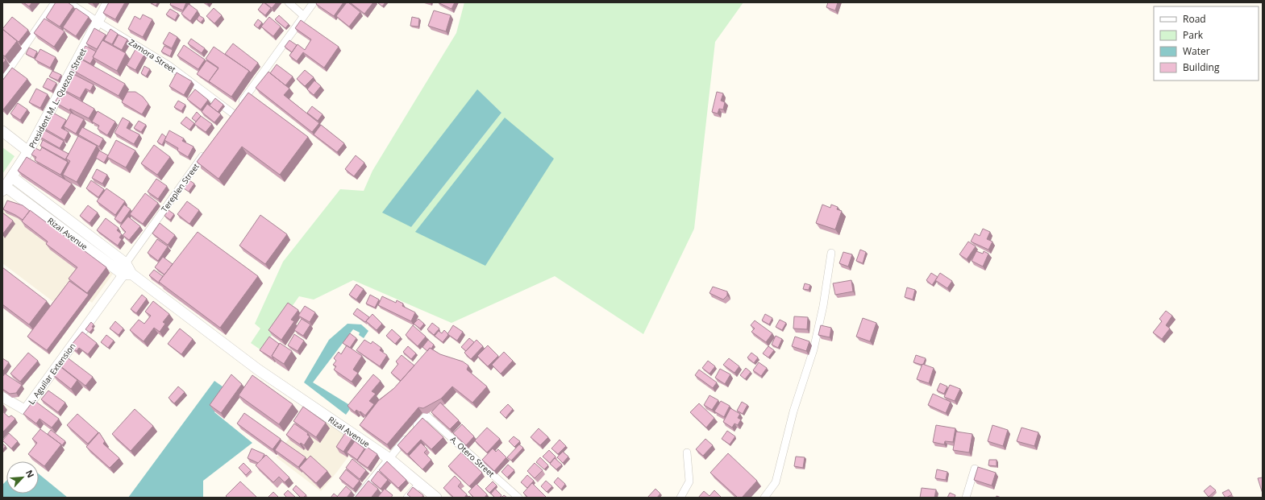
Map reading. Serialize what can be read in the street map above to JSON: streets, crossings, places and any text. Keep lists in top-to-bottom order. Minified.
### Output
{"streets":{"main road":["President M. L. Quezon Street","Rizal Avenue"],"street":["Zamora Street","Tereplen Street","L. Aguilar Extension","A. Otero Street"]},"crossings":[["Zamora Street","President M. L. Quezon Street"],["President M. L. Quezon Street","Rizal Avenue"],["Tereplen Street","Rizal Avenue"],["Rizal Avenue","L. Aguilar Extension"],["Rizal Avenue","A. Otero Street"]],"legend":["Road","Park","Water","Building"],"north":"top right"}
